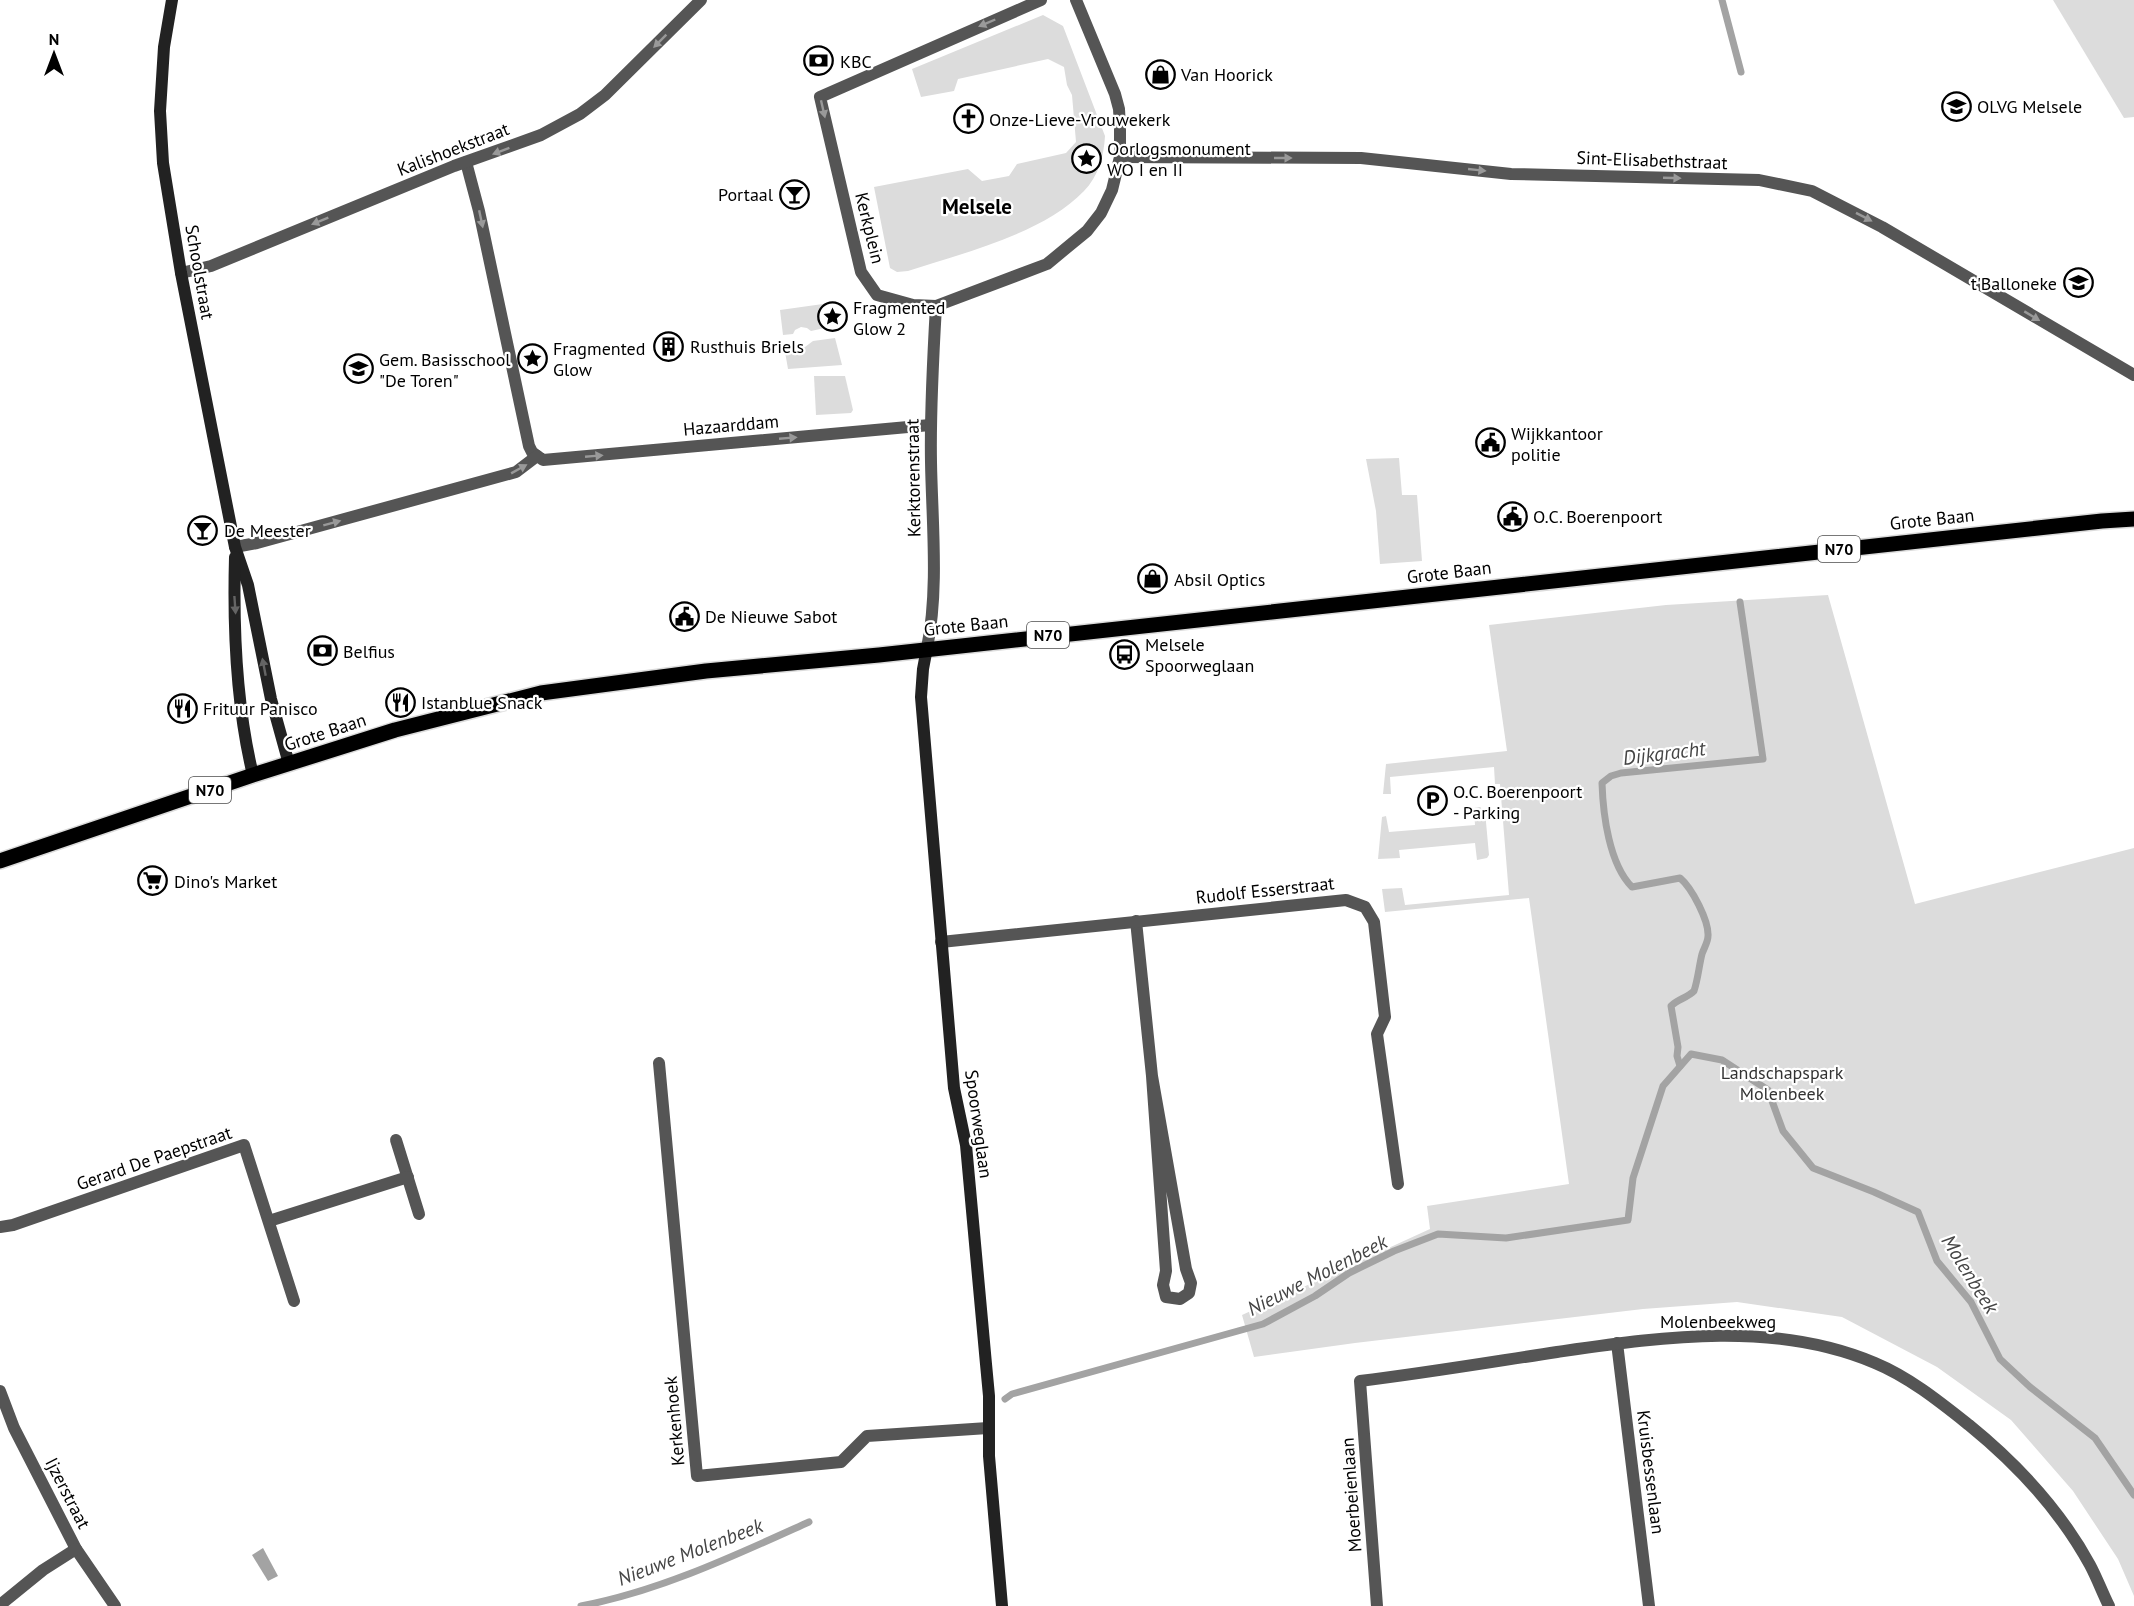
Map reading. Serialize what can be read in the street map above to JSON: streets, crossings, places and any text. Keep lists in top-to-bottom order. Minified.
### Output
{"streets":{"main road":["Schoolstraat","Grote Baan","N70","Spoorweglaan"],"street":["Kalishoekstraat","Sint-Elisabethstraat","Kerkplein","Hazaarddam","Kerktorenstraat","Rudolf Esserstraat","Gerard De Paepstraat","Molenbeekweg","Kerkenhoek","Kruisbessenlaan","Ijzerstraat","Moerbeienlaan"]},"crossings":[["Kalishoekstraat","Schoolstraat"],["Sint-Elisabethstraat","Kerkplein"],["Kerkplein","Kerktorenstraat"],["Schoolstraat","Grote Baan"],["Hazaarddam","Kerktorenstraat"],["Kerktorenstraat","Grote Baan"],["Kerktorenstraat","Spoorweglaan"],["Grote Baan","Spoorweglaan"],["Rudolf Esserstraat","Spoorweglaan"],["Spoorweglaan","Kerkenhoek"],["Molenbeekweg","Kruisbessenlaan"],["Molenbeekweg","Moerbeienlaan"]],"one_way":["Kalishoekstraat","Sint-Elisabethstraat","Hazaarddam"],"districts":["Melsele"],"water":["Dijkgracht","Molenbeek","Nieuwe Molenbeek"],"parks":["Landschapspark Molenbeek"],"places":{"bank":["KBC","Belfius"],"shop":["Van Hoorick","Absil Optics"],"school or university":["OLVG Melsele","t'Balloneke","Gem. Basisschool \"De Toren\""],"church":["Onze-Lieve-Vrouwekerk"],"place":["Oorlogsmonument WO I en II","Fragmented Glow 2","Fragmented Glow"],"bar":["Portaal","De Meester"],"building":["Rusthuis Briels"],"public building":["Wijkkantoor politie","O.C. Boerenpoort","De Nieuwe Sabot"],"bus stop":["Melsele Spoorweglaan"],"restaurant":["Istanblue Snack","Frituur Panisco"],"parking":["O.C. Boerenpoort - Parking"],"supermarket":["Dino's Market"]},"north":"top"}
